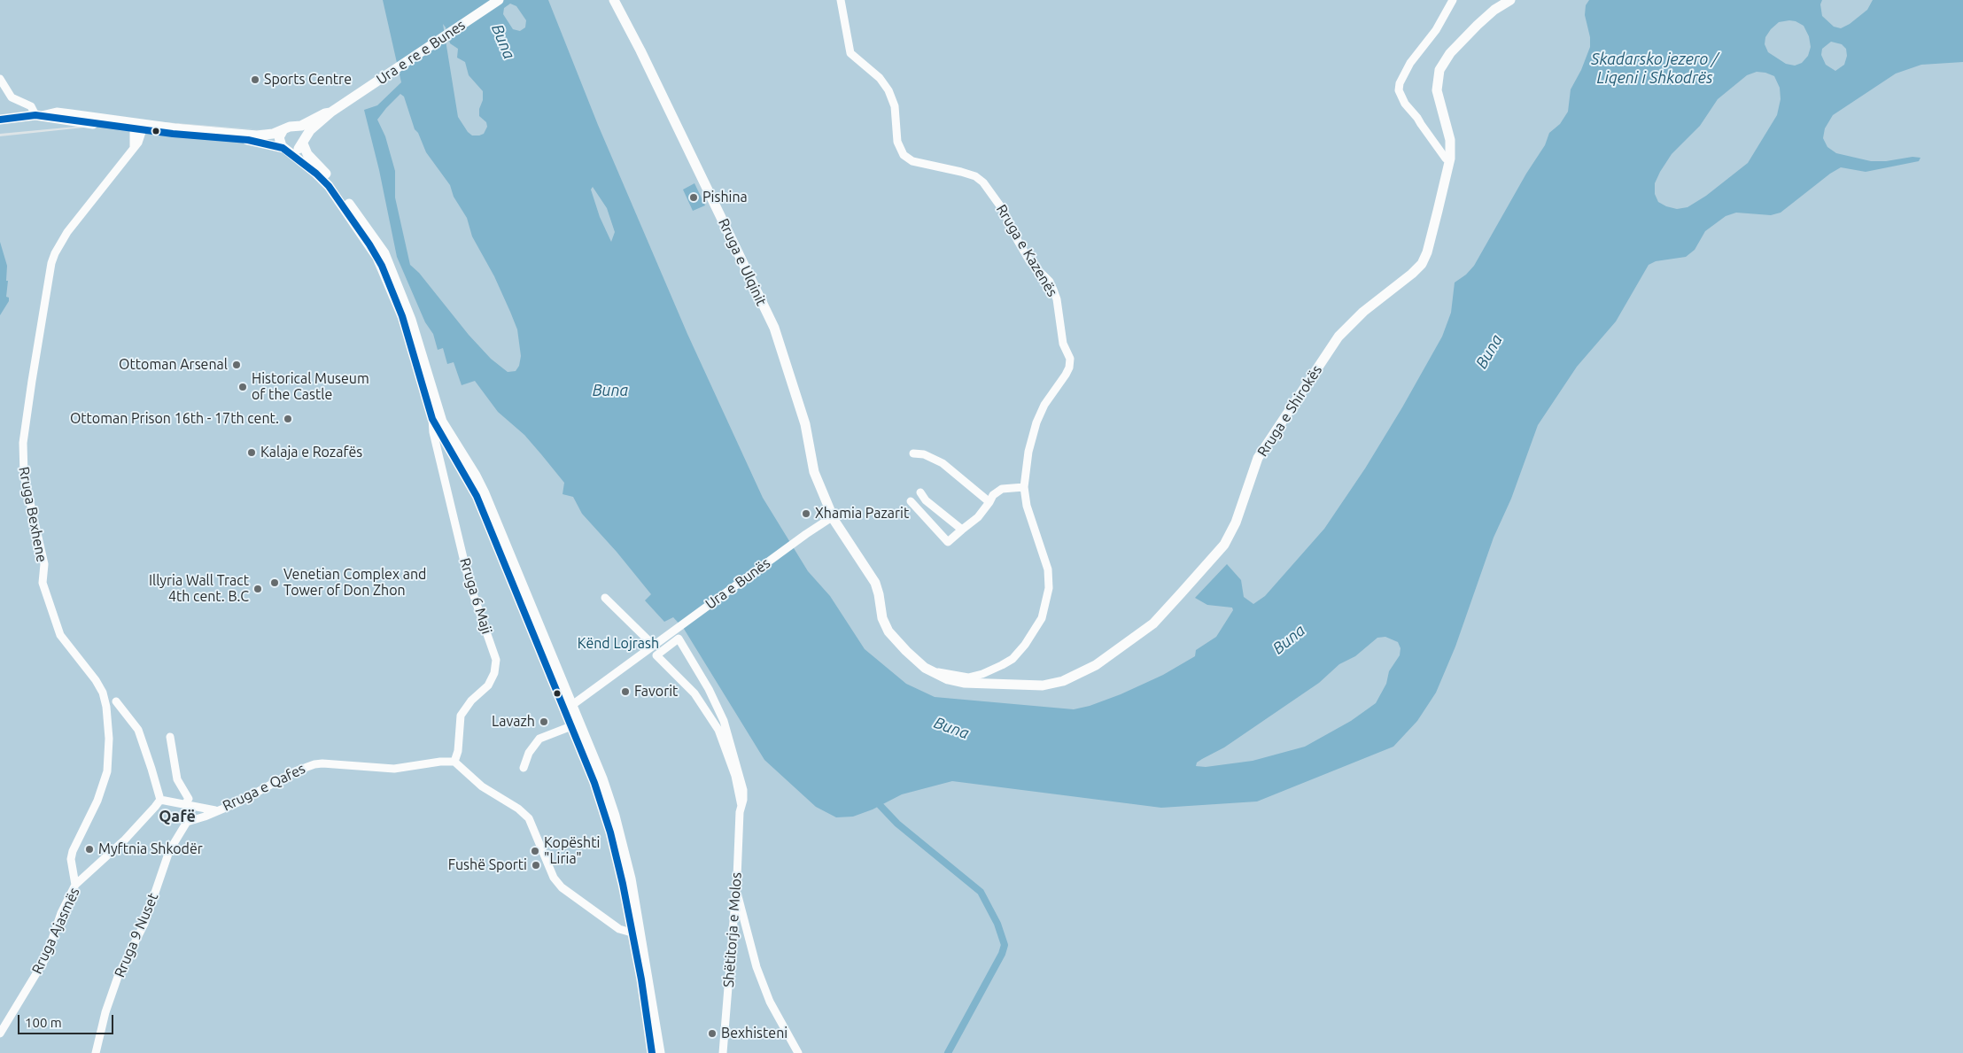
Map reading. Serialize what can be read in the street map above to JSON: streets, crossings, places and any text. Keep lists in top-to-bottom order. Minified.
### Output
{"streets":{"main road":["Ura e re e Bunes","Rruga e Ulqinit","Rruga e Shirokës"],"street":["Rruga e Kazenës","Rruga Bexhene","Ura e Bunës","Rruga 6 Maji","Rruga e Qafes","Shëtitorja e Molos","Rruga Ajasmës","Rruga 9 Nuset"]},"crossings":[["Rruga e Kazenës","Rruga e Shirokës"],["Rruga e Ulqinit","Rruga e Shirokës"],["Rruga e Ulqinit","Ura e Bunës"],["Rruga e Shirokës","Ura e Bunës"],["Rruga Bexhene","Rruga Ajasmës"],["Rruga 6 Maji","Rruga e Qafes"],["Rruga e Qafes","Rruga Ajasmës"],["Rruga e Qafes","Rruga 9 Nuset"]],"districts":["Qafë"],"water":["Buna","Skadarsko jezero / Liqeni i Shkodrës"],"parks":["Kënd Lojrash"],"places":["Sports Centre","Pishina","Ottoman Arsenal","Historical Museum of the Castle","Ottoman Prison 16th - 17th cent.","Kalaja e Rozafës","Xhamia Pazarit","Venetian Complex and Tower of Don Zhon","Illyria Wall Tract 4th cent. B.C","Favorit","Lavazh","Myftnia Shkodër","Kopështi \"Liria\"","Fushë Sporti","Bexhisteni"],"scale_bar":"100 m"}
